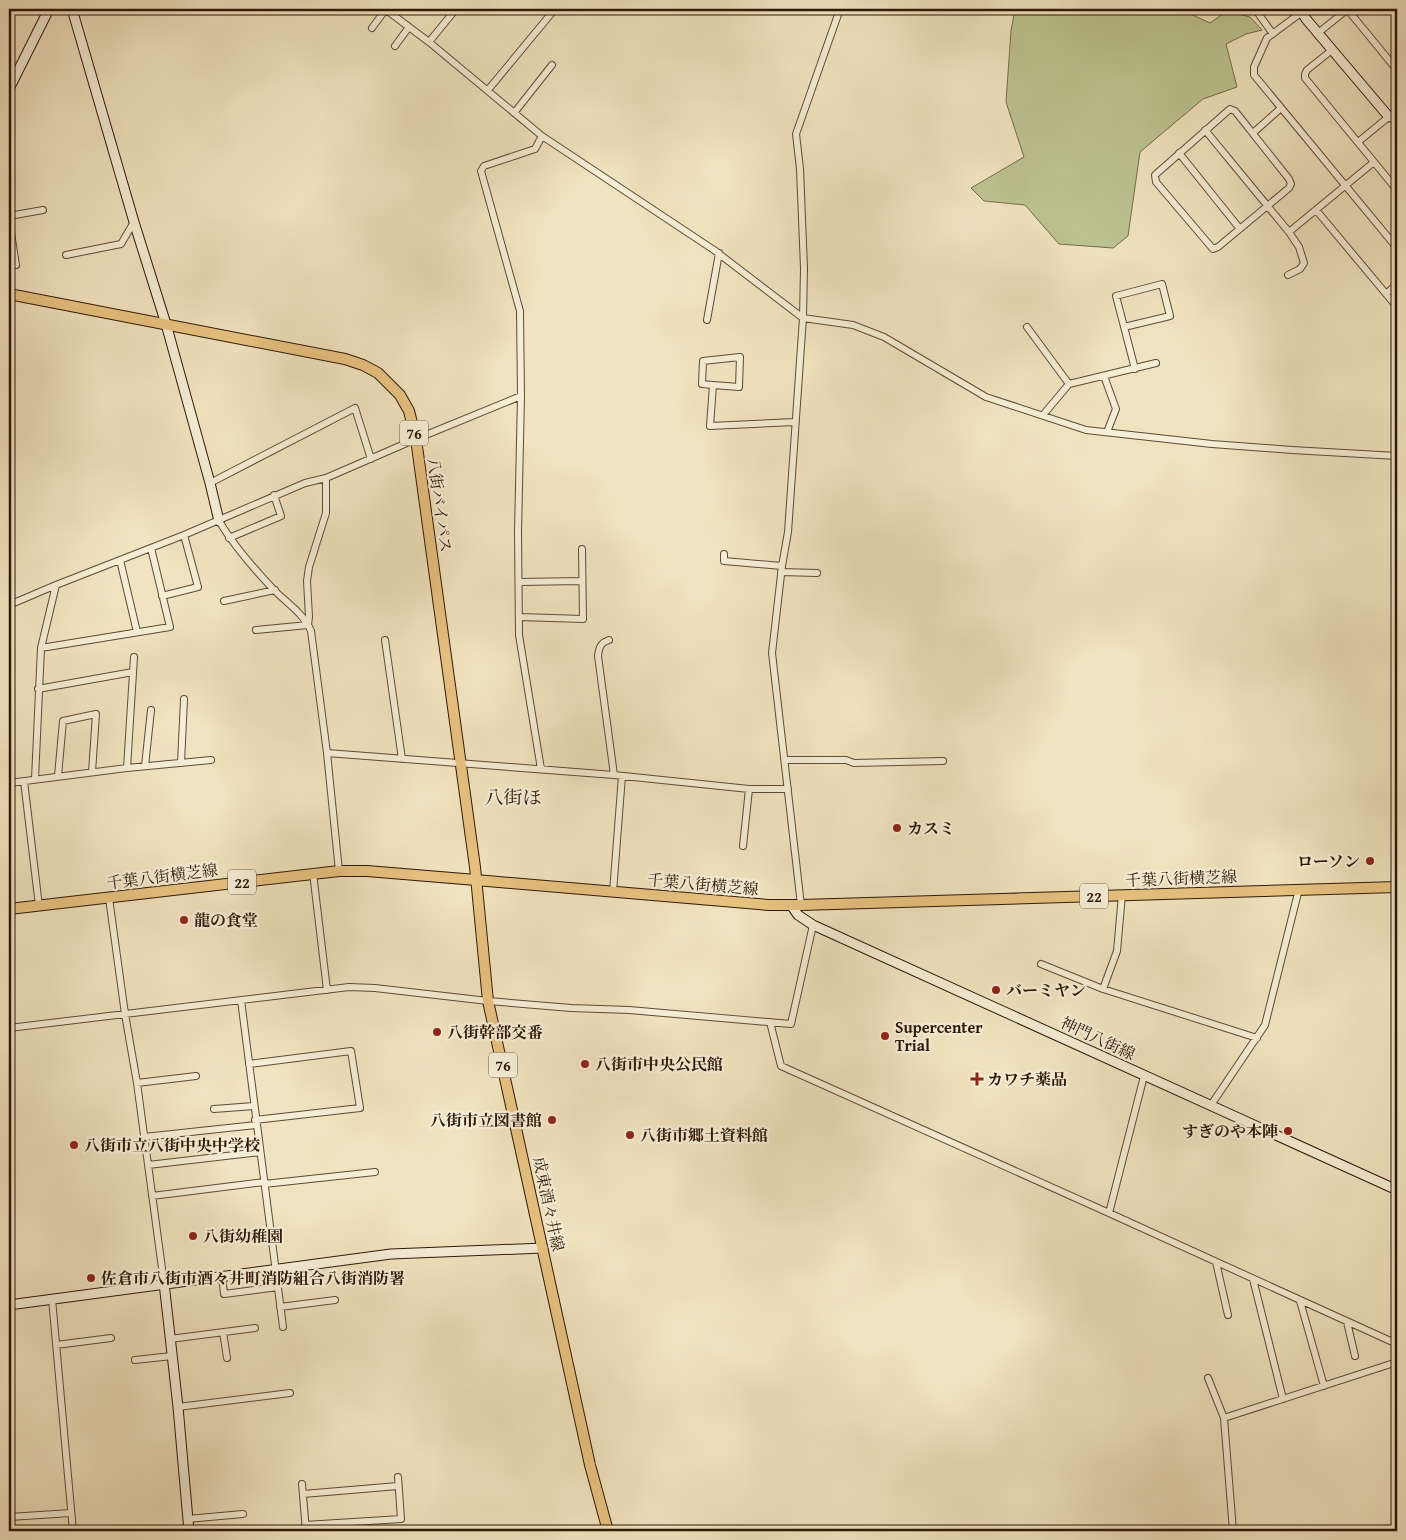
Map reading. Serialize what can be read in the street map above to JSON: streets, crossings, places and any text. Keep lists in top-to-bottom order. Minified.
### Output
{"streets":{"main road":["76","八街バイパス","千葉八街横芝線","22","成東酒々井線"],"street":["神門八街線"]},"crossings":[["八街バイパス","千葉八街横芝線"],["八街バイパス","成東酒々井線"],["千葉八街横芝線","神門八街線"],["千葉八街横芝線","成東酒々井線"]],"districts":["八街ほ"],"places":{"other":["カスミ","ローソン","龍の食堂","バーミヤン","八街幹部交番","Supercenter Trial","八街市中央公民館","八街市立図書館","すぎのや本陣","八街市郷土資料館","八街市立八街中央中学校","八街幼稚園","佐倉市八街市酒々井町消防組合八街消防署"],"health":["カワチ薬品"]}}
